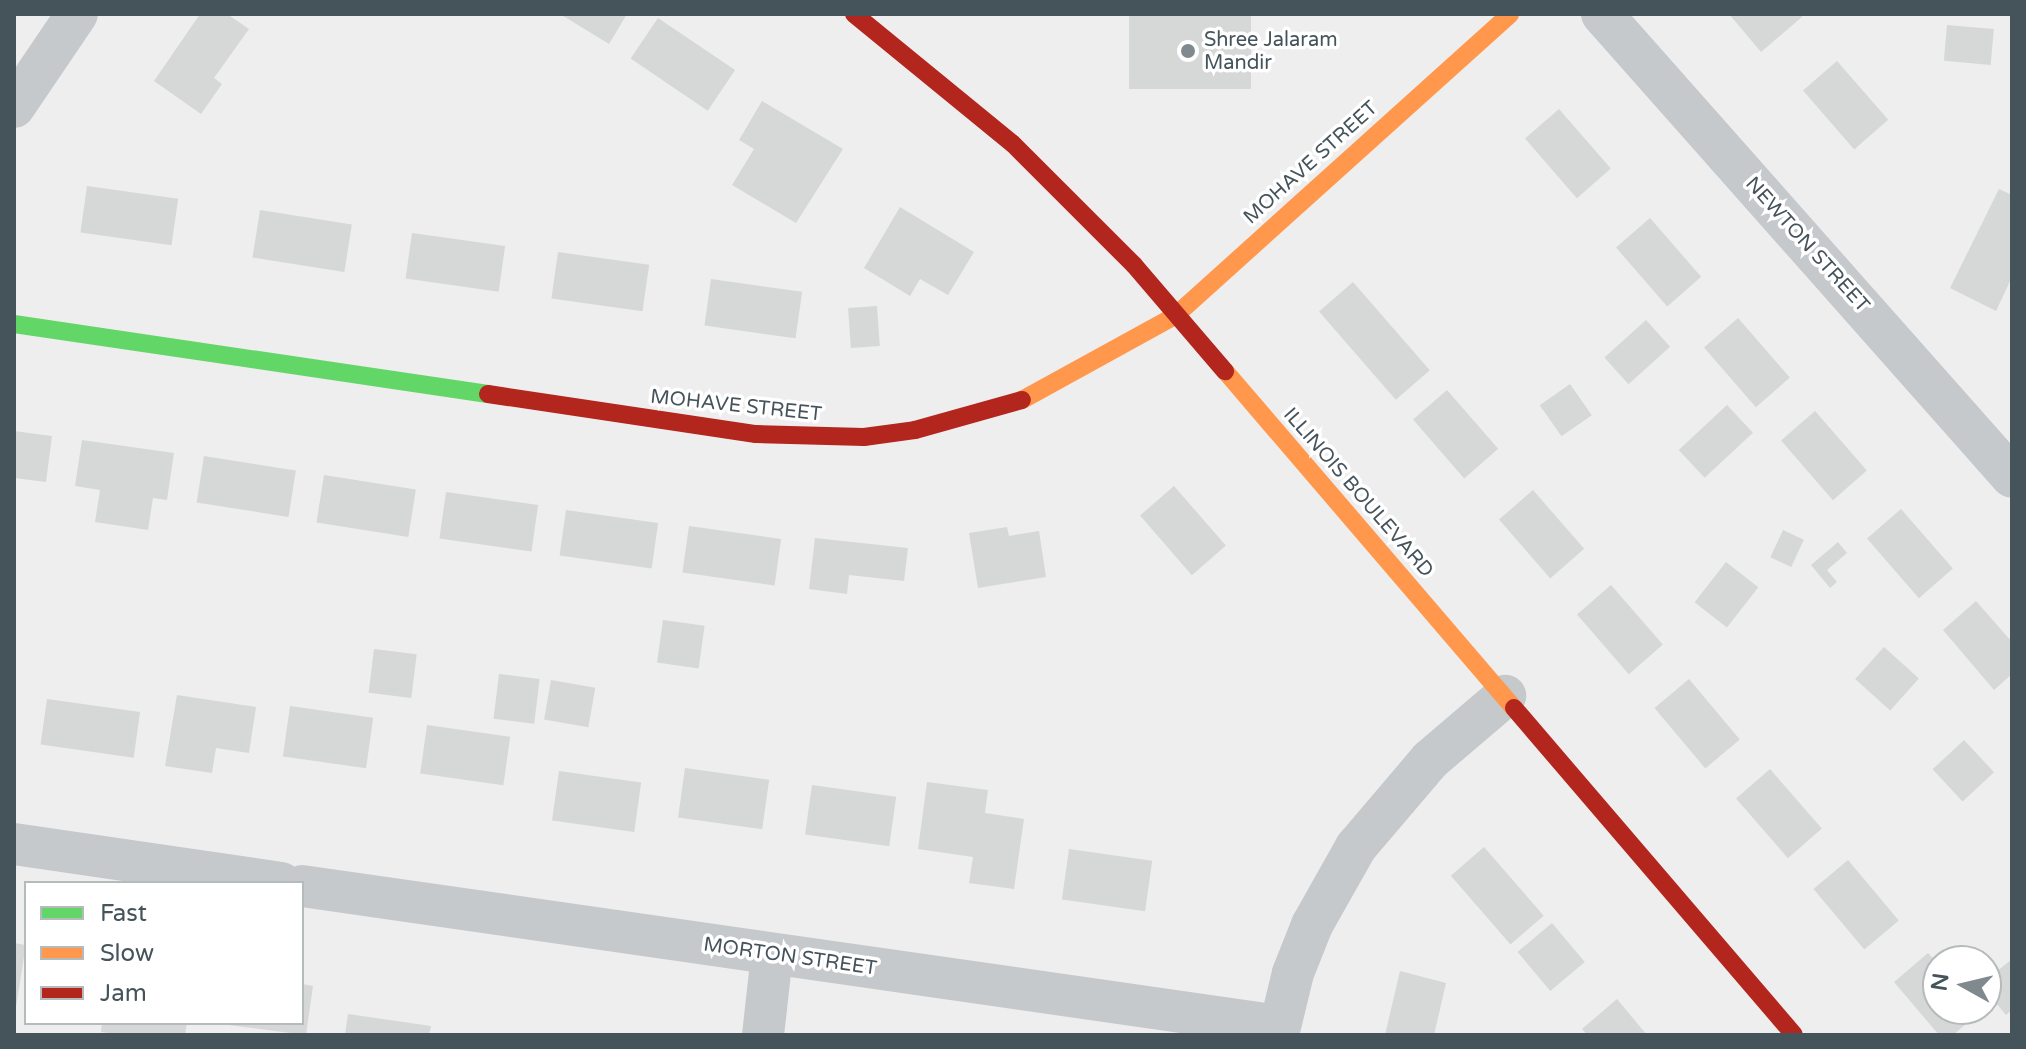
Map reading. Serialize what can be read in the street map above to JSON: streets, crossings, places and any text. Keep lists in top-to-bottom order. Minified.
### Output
{"streets":{"street":["MOHAVE STREET","NEWTON STREET","ILLINOIS BOULEVARD","MORTON STREET"]},"crossings":[["MOHAVE STREET","ILLINOIS BOULEVARD"]],"places":["Shree Jalaram Mandir"],"legend":["Fast","Slow","Jam"],"north":"left"}
